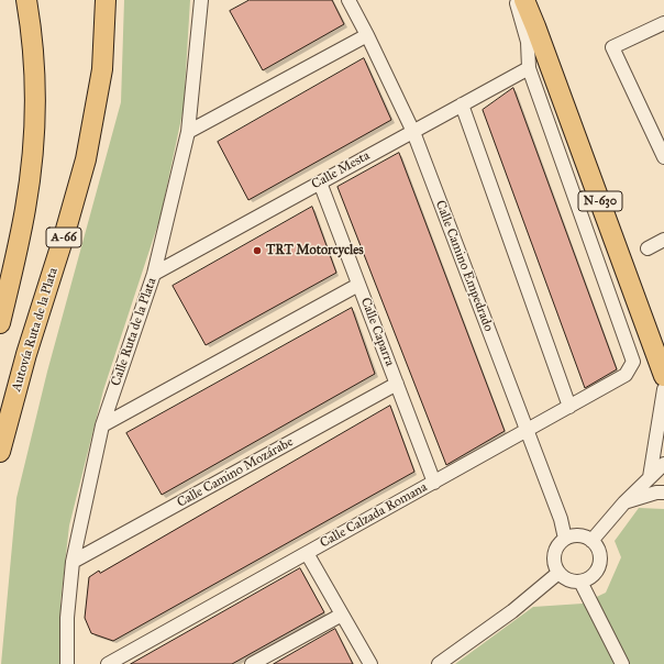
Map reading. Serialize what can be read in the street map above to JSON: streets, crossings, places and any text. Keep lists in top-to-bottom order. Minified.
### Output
{"streets":{"highway":["N-630","A-66","Autovía Ruta de la Plata"],"street":["Calle Mesta","Calle Camino Empedrado","Calle Ruta de la Plata","Calle Caparra","Calle Camino Mozárabe","Calle Calzada Romana"]},"crossings":[["Calle Mesta","Calle Camino Empedrado"],["Calle Mesta","Calle Ruta de la Plata"],["Calle Mesta","Calle Caparra"],["Calle Mesta","Calle Calzada Romana"],["Calle Camino Empedrado","Calle Calzada Romana"],["Calle Ruta de la Plata","Calle Camino Mozárabe"],["Calle Caparra","Calle Camino Mozárabe"],["Calle Caparra","Calle Calzada Romana"]],"places":["TRT Motorcycles"]}
